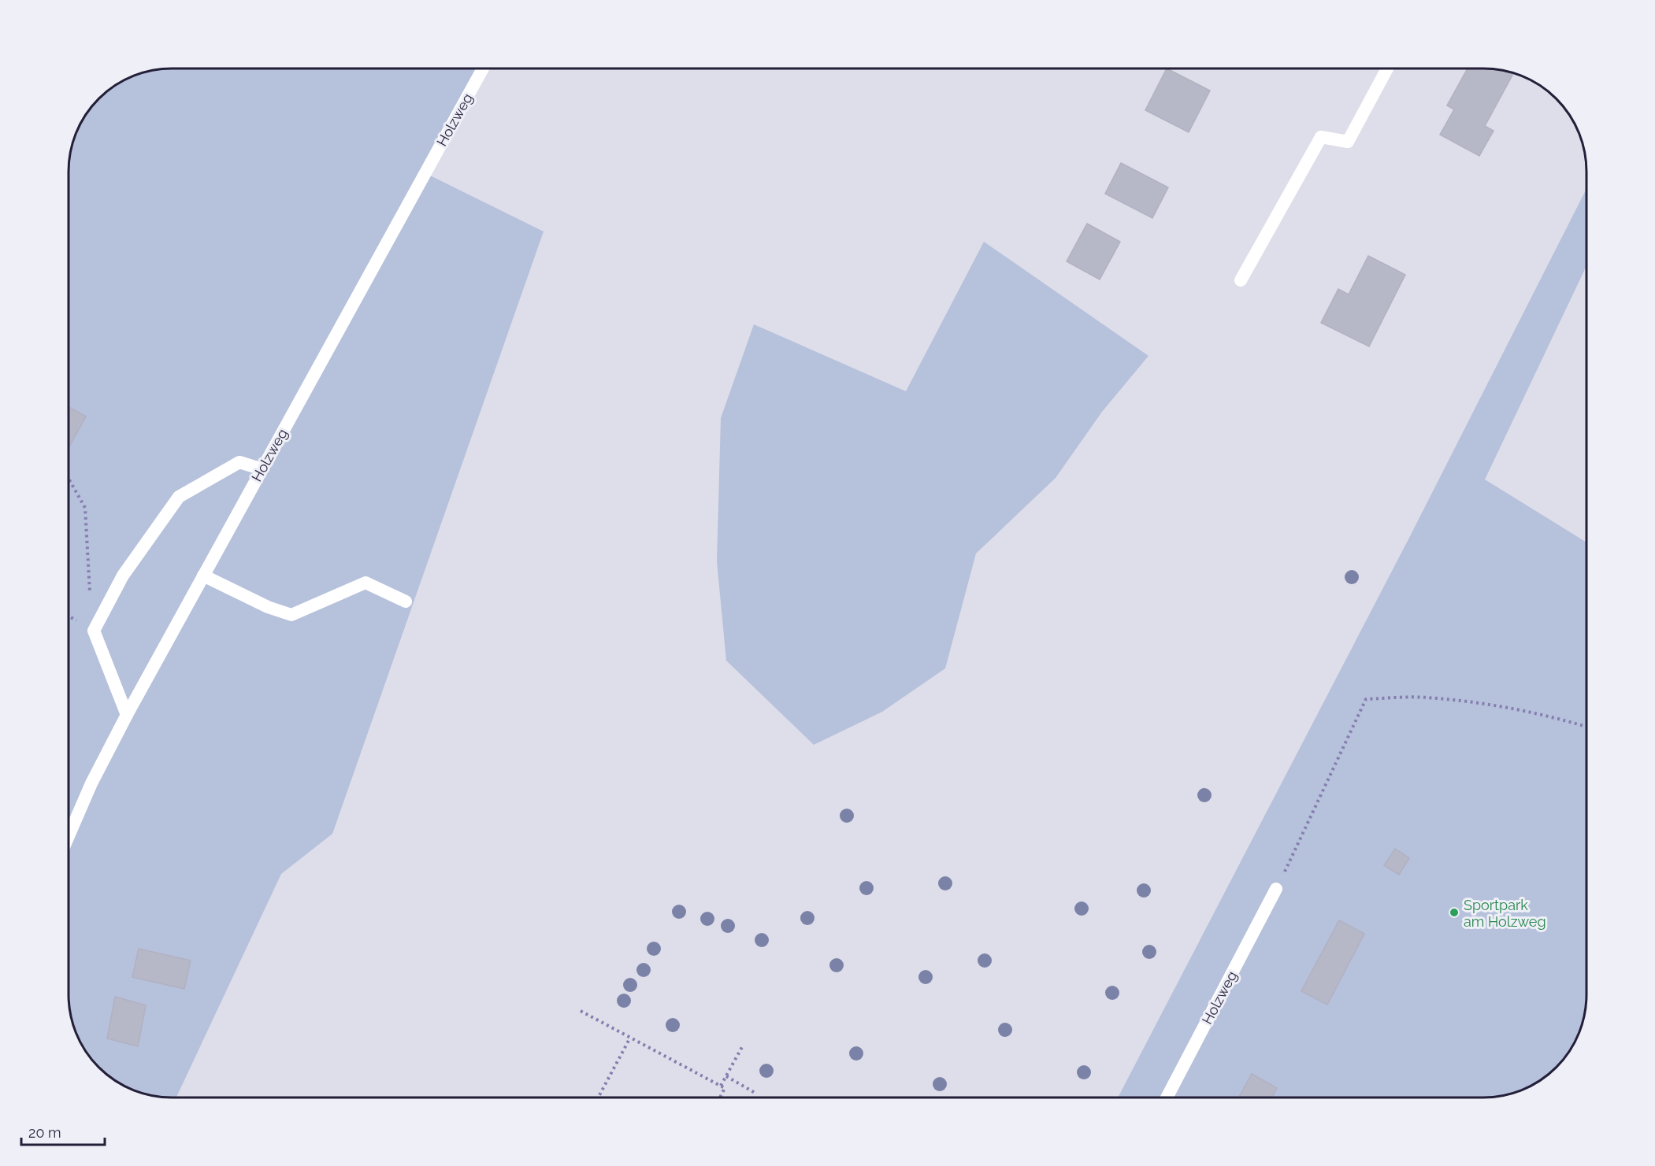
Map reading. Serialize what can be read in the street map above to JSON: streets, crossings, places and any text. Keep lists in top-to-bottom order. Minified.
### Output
{"streets":{"street":["Holzweg"]},"places":["Sportpark am Holzweg"],"scale_bar":"20 m"}
